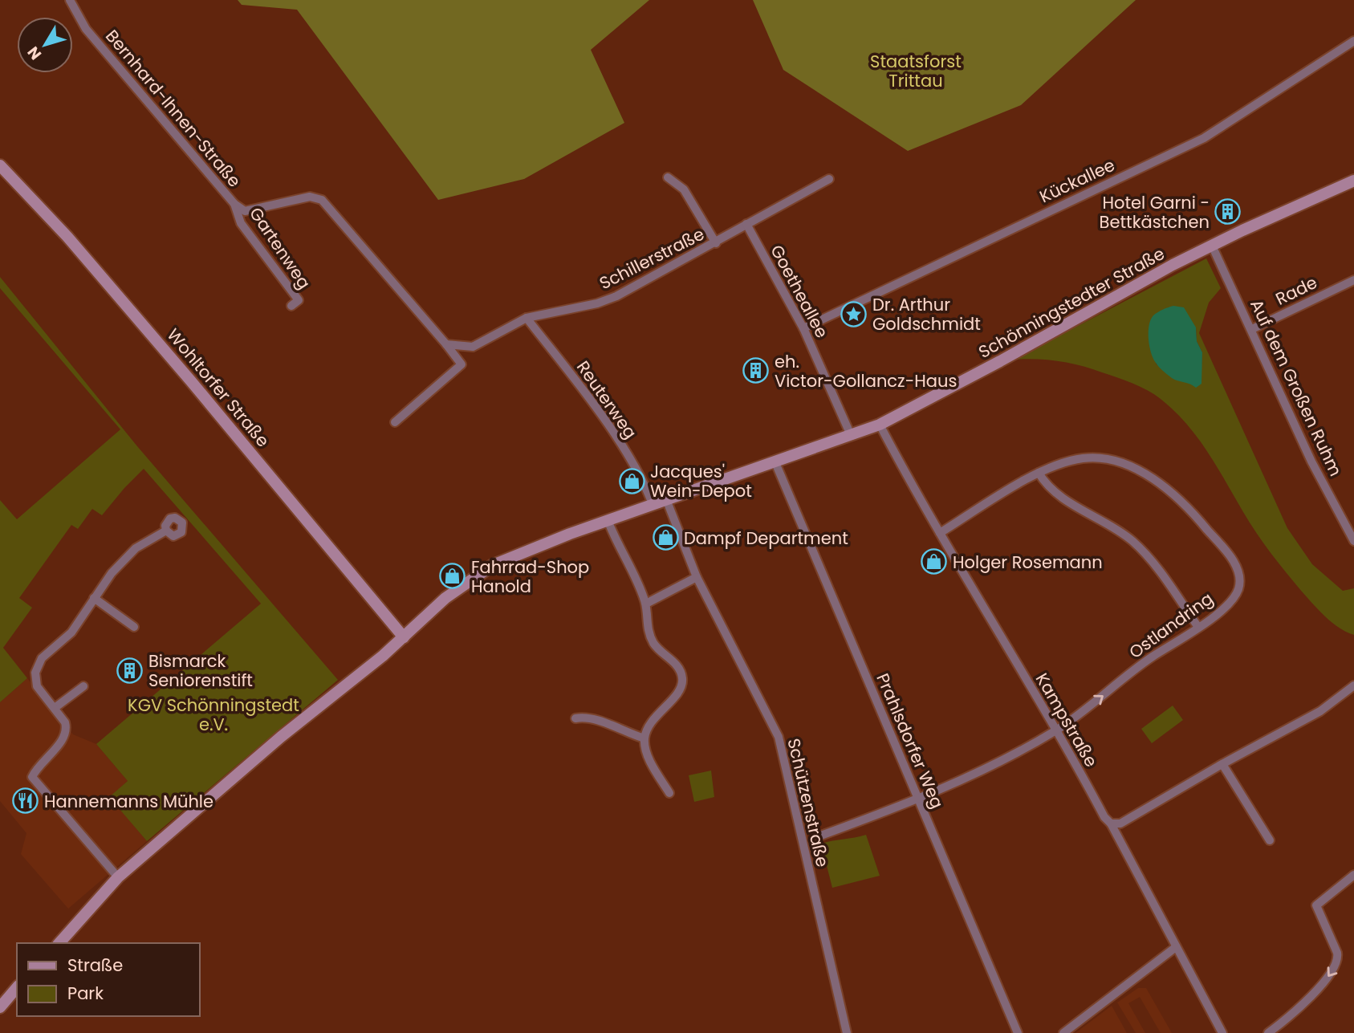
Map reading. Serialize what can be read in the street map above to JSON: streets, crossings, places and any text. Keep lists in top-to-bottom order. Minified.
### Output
{"streets":{"main road":["Schönningstedter Straße","Wohltorfer Straße"],"street":["Bernhard-Ihnen-Straße","Kückallee","Gartenweg","Schillerstraße","Rade","Goetheallee","Auf dem Großen Ruhm","Reuterweg","Ostlandring","Kampstraße","Prahlsdorfer Weg","Schützenstraße"]},"crossings":[["Bernhard-Ihnen-Straße","Gartenweg"],["Bernhard-Ihnen-Straße","Schillerstraße"],["Kückallee","Goetheallee"],["Schillerstraße","Goetheallee"],["Schillerstraße","Reuterweg"],["Rade","Auf dem Großen Ruhm"],["Goetheallee","Schönningstedter Straße"],["Schönningstedter Straße","Wohltorfer Straße"],["Schönningstedter Straße","Auf dem Großen Ruhm"],["Schönningstedter Straße","Reuterweg"],["Schönningstedter Straße","Kampstraße"],["Schönningstedter Straße","Prahlsdorfer Weg"],["Schönningstedter Straße","Schützenstraße"],["Ostlandring","Kampstraße"],["Ostlandring","Prahlsdorfer Weg"]],"parks":["Staatsforst Trittau","KGV Schönningstedt e.V."],"places":{"building":["Hotel Garni - Bettkästchen","eh. Victor-Gollancz-Haus","Bismarck Seniorenstift"],"place":["Dr. Arthur Goldschmidt"],"shop":["Jacques' Wein-Depot","Dampf Department","Holger Rosemann","Fahrrad-Shop Hanold"],"restaurant":["Hannemanns Mühle"]},"legend":["Straße","Park"],"north":"bottom left"}
